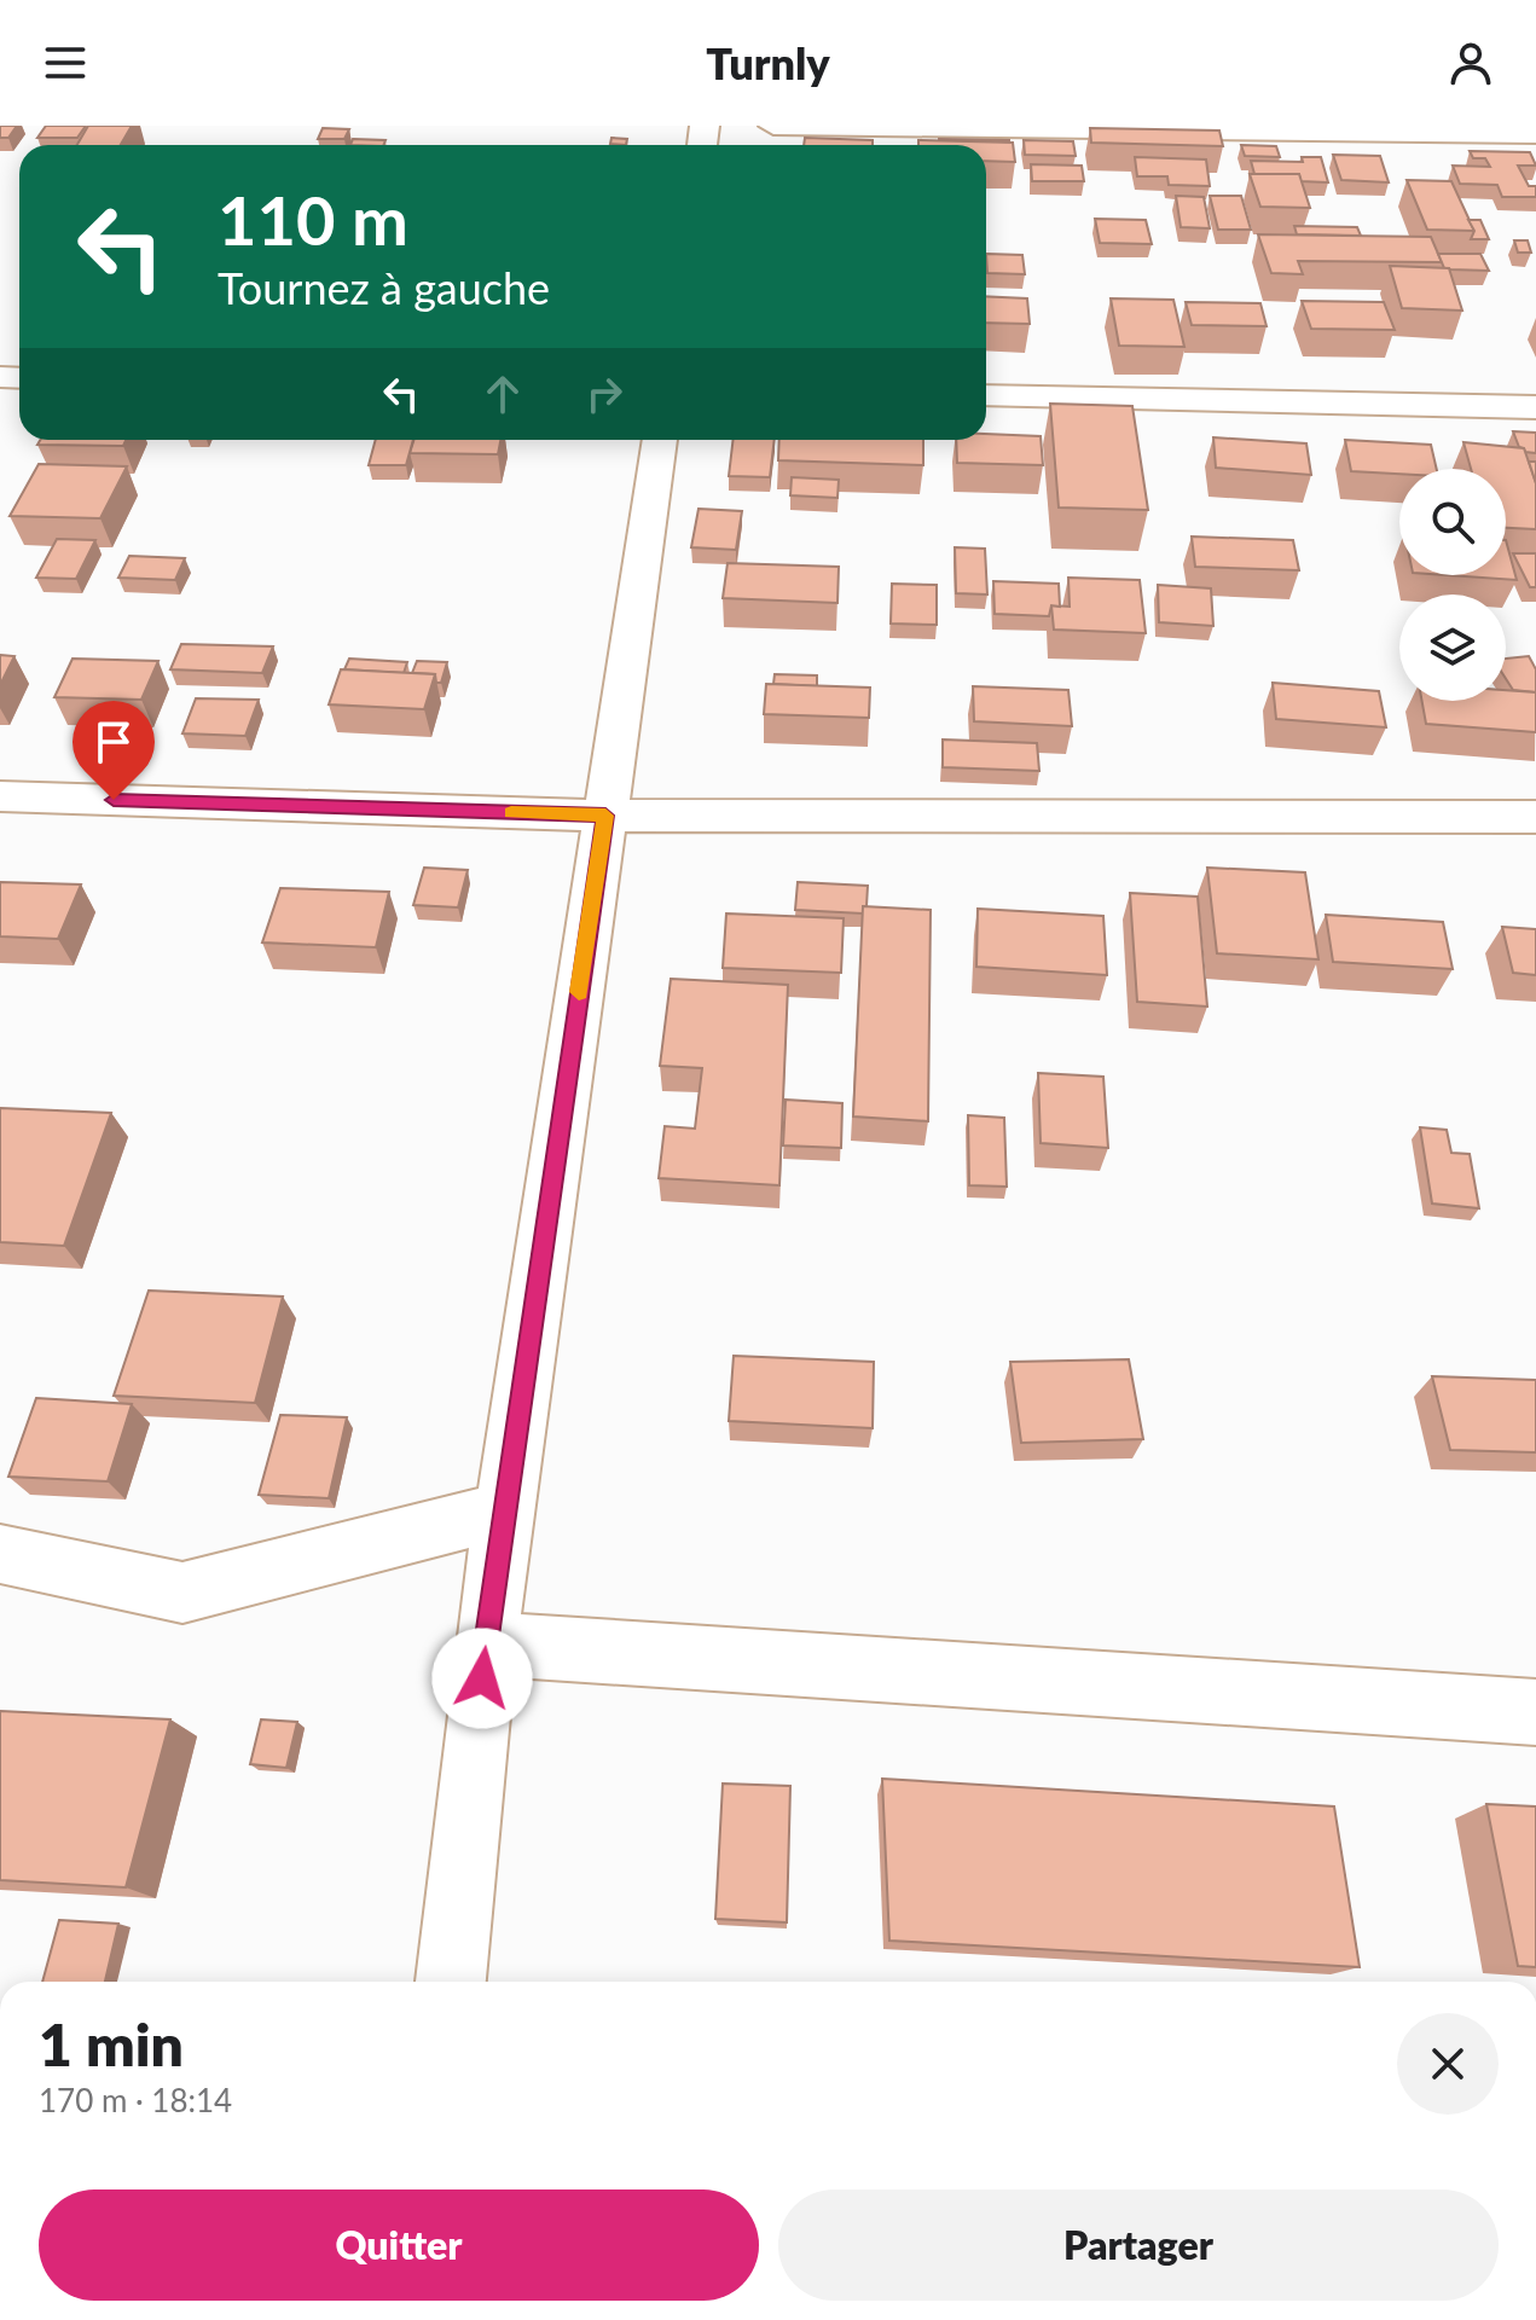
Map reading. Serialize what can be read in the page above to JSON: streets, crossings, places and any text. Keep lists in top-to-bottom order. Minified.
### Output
{"page":{"header":"Turnly","turn":["110 m","Tournez à gauche"],"heading":["1 min","170 m · 18:14"],"buttons":["Quitter","Partager"]}}
